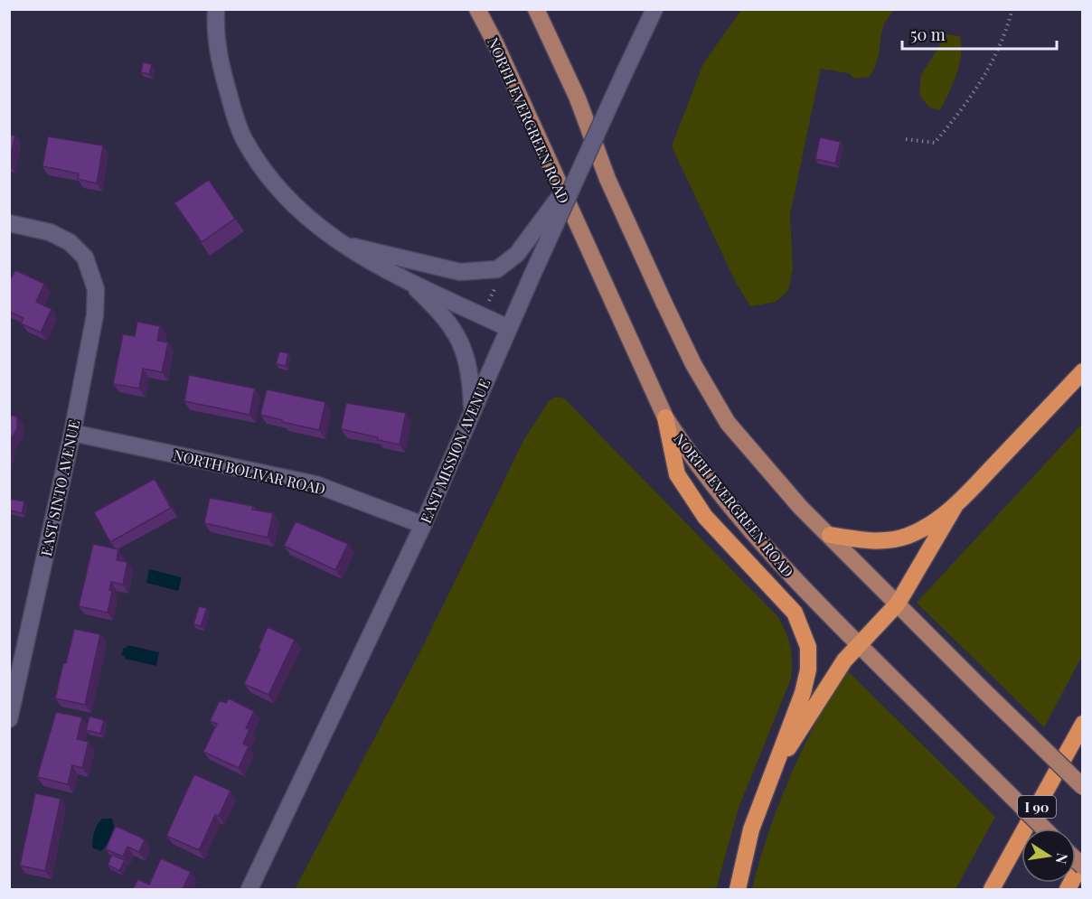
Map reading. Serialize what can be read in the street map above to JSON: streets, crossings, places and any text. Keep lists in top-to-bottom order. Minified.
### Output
{"streets":{"highway":["I 90"],"main road":["NORTH EVERGREEN ROAD"],"street":["EAST MISSION AVENUE","NORTH BOLIVAR ROAD","EAST SINTO AVENUE"]},"crossings":[["EAST MISSION AVENUE","NORTH BOLIVAR ROAD"],["NORTH BOLIVAR ROAD","EAST SINTO AVENUE"]],"scale_bar":"50 m","north":"right"}
